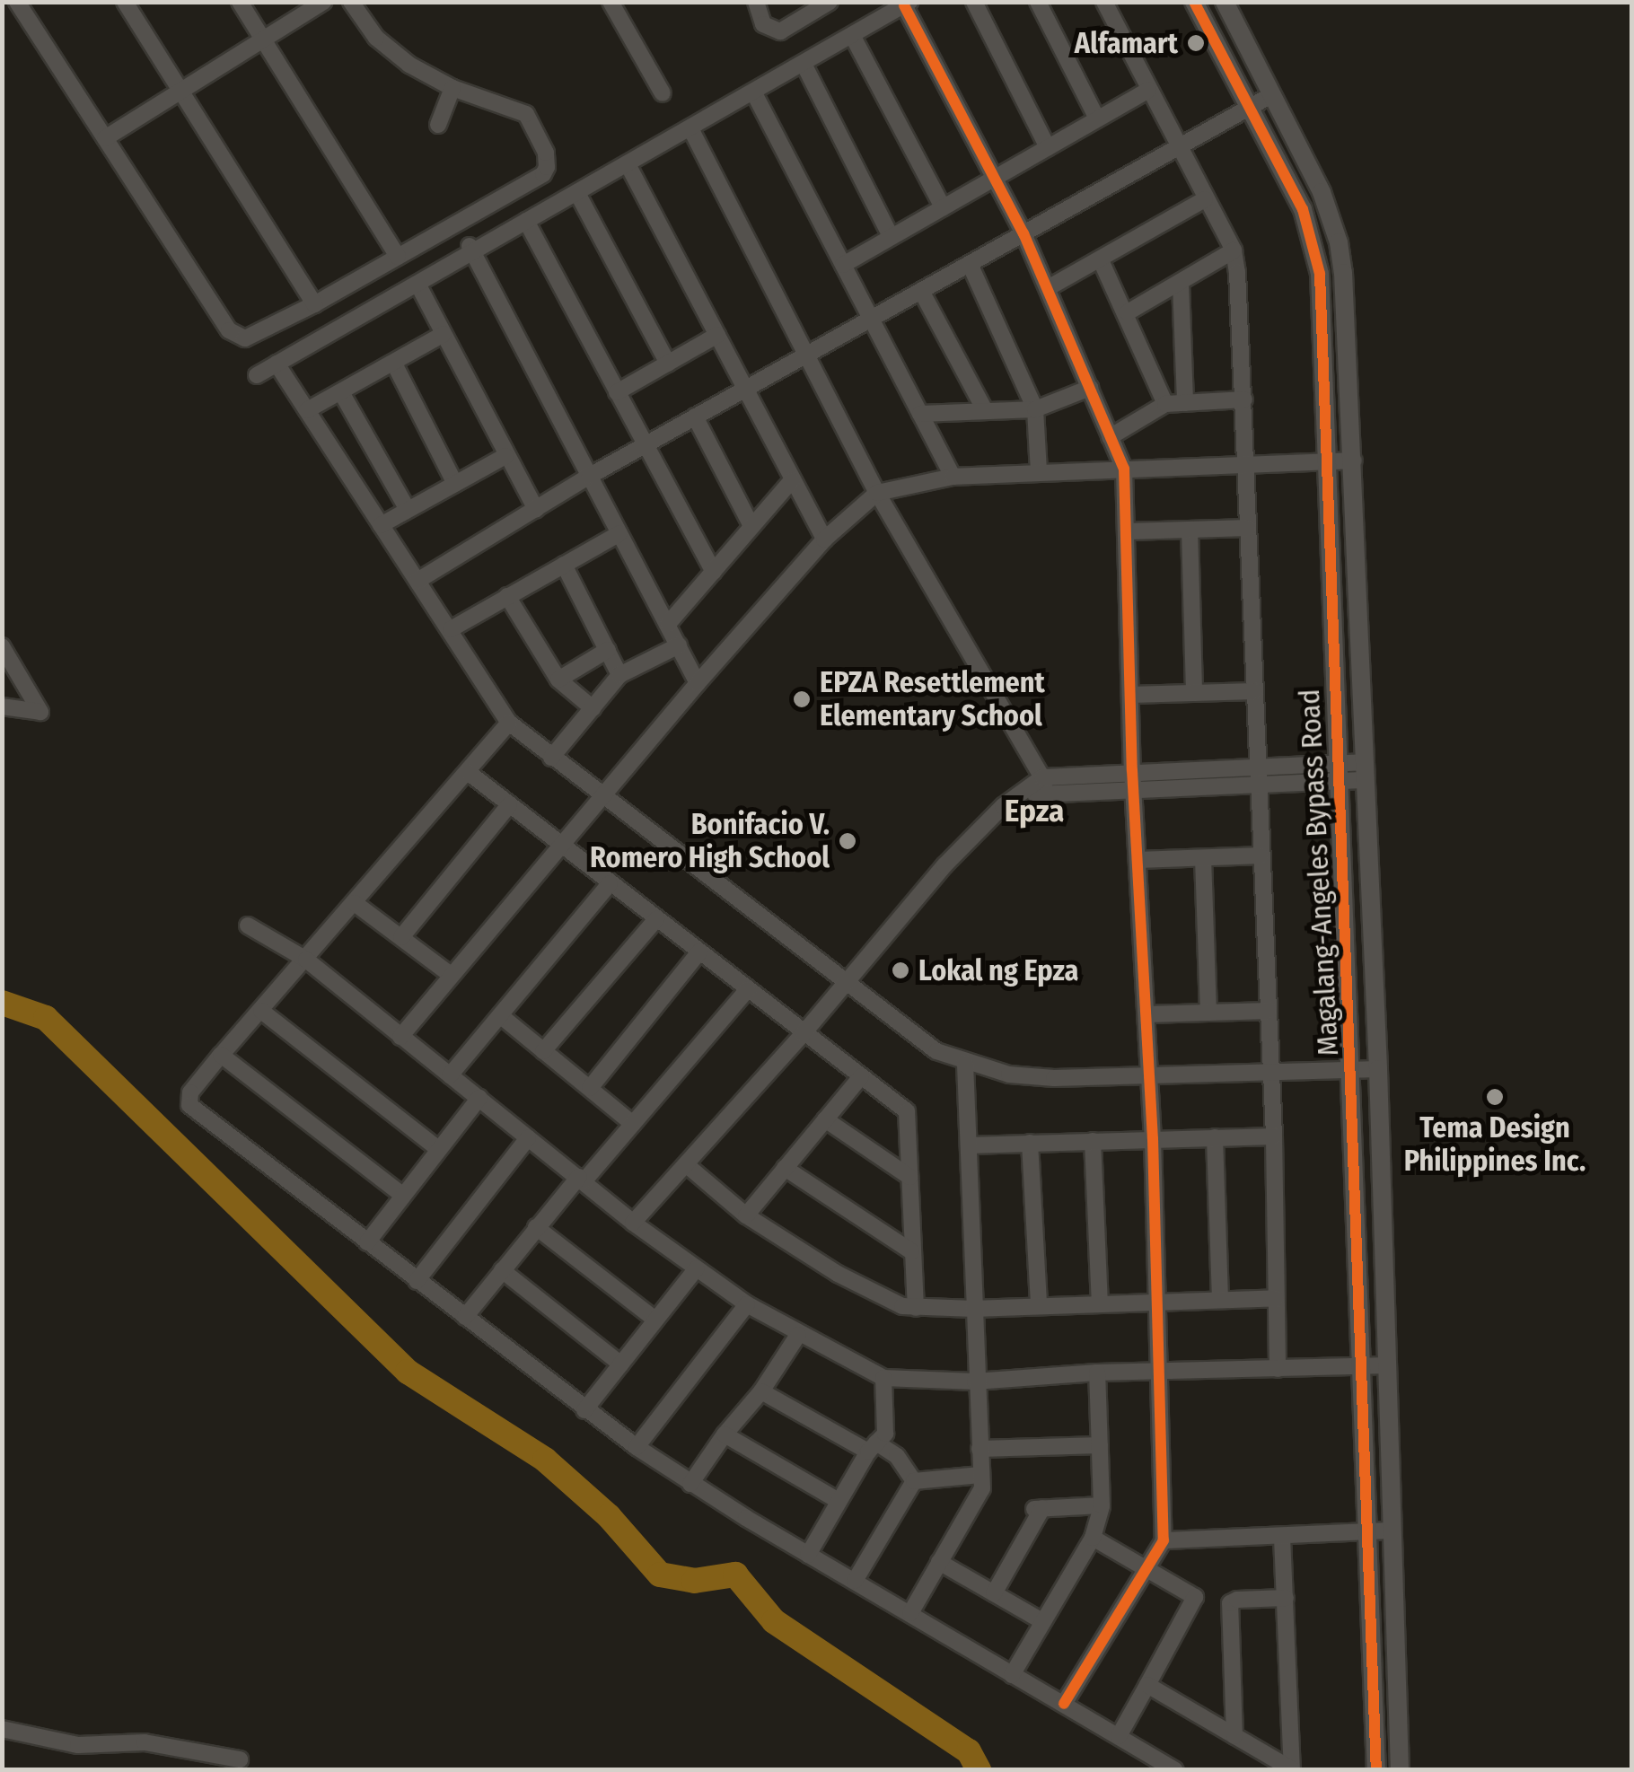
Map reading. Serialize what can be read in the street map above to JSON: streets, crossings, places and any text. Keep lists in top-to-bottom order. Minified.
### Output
{"streets":{"street":["Magalang-Angeles Bypass Road"]},"districts":["Epza"],"places":["Alfamart","EPZA Resettlement Elementary School","Bonifacio V. Romero High School","Lokal ng Epza","Tema Design Philippines Inc."]}
